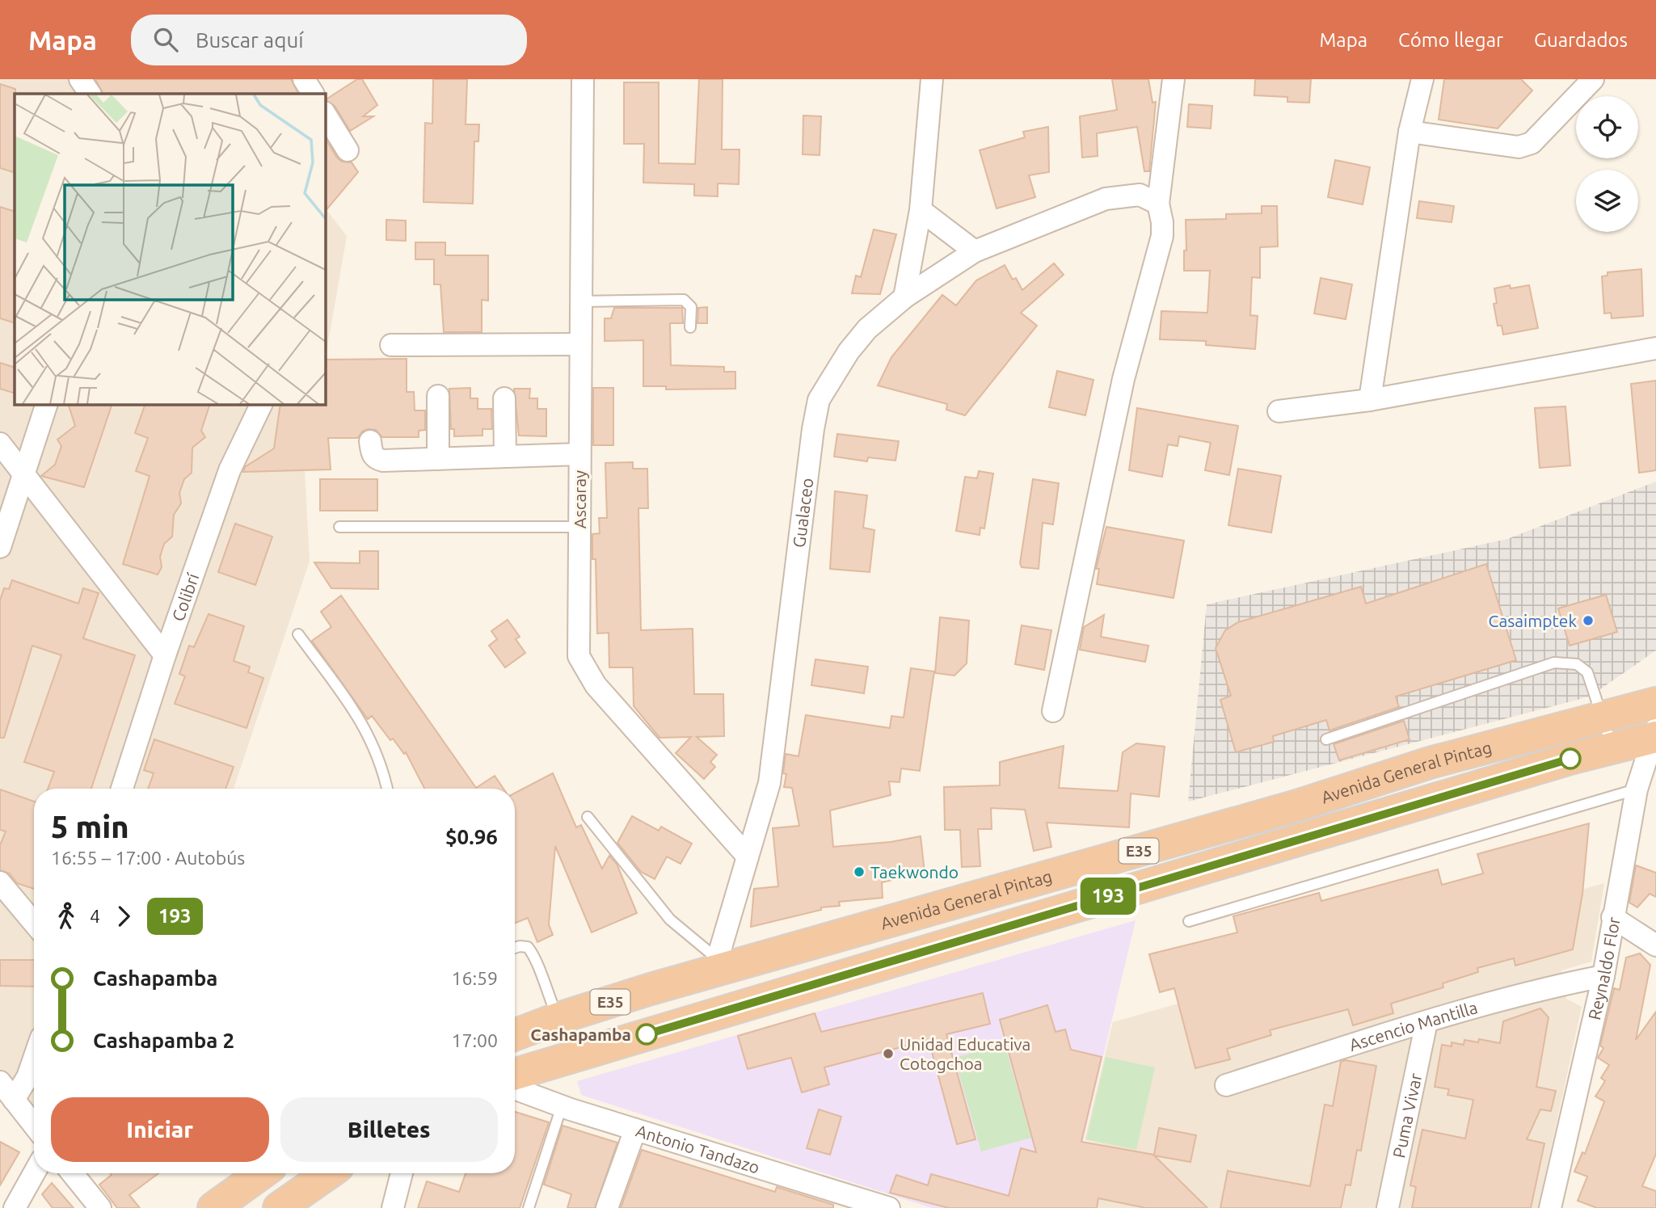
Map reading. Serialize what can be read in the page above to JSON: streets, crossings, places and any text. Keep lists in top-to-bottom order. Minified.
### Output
{"streets":{"highway":["Avenida General Pintag","E35"],"street":["Ascaray","Gualaceo","Colibrí","Reynaldo Flor","Ascencio Mantilla","Puma Vivar","Antonio Tandazo"]},"crossings":[["Ascaray","Gualaceo"],["Gualaceo","Avenida General Pintag"],["Avenida General Pintag","Reynaldo Flor"],["Reynaldo Flor","Ascencio Mantilla"],["Ascencio Mantilla","Puma Vivar"]],"places":["Casaimptek","Taekwondo","Cashapamba","Unidad Educativa Cotogchoa"],"lines":["bus line 193"],"page":{"header":"Mapa","search":"Buscar aquí","nav":["Mapa","Cómo llegar","Guardados"],"on_map":"193","heading":["5 min","16:55 – 17:00 · Autobús","$0.96"],"legs":["4","193"],"list":[{"name":"Cashapamba","value":"16:59"},{"name":"Cashapamba 2","value":"17:00"}],"buttons":["Iniciar","Billetes"]}}
